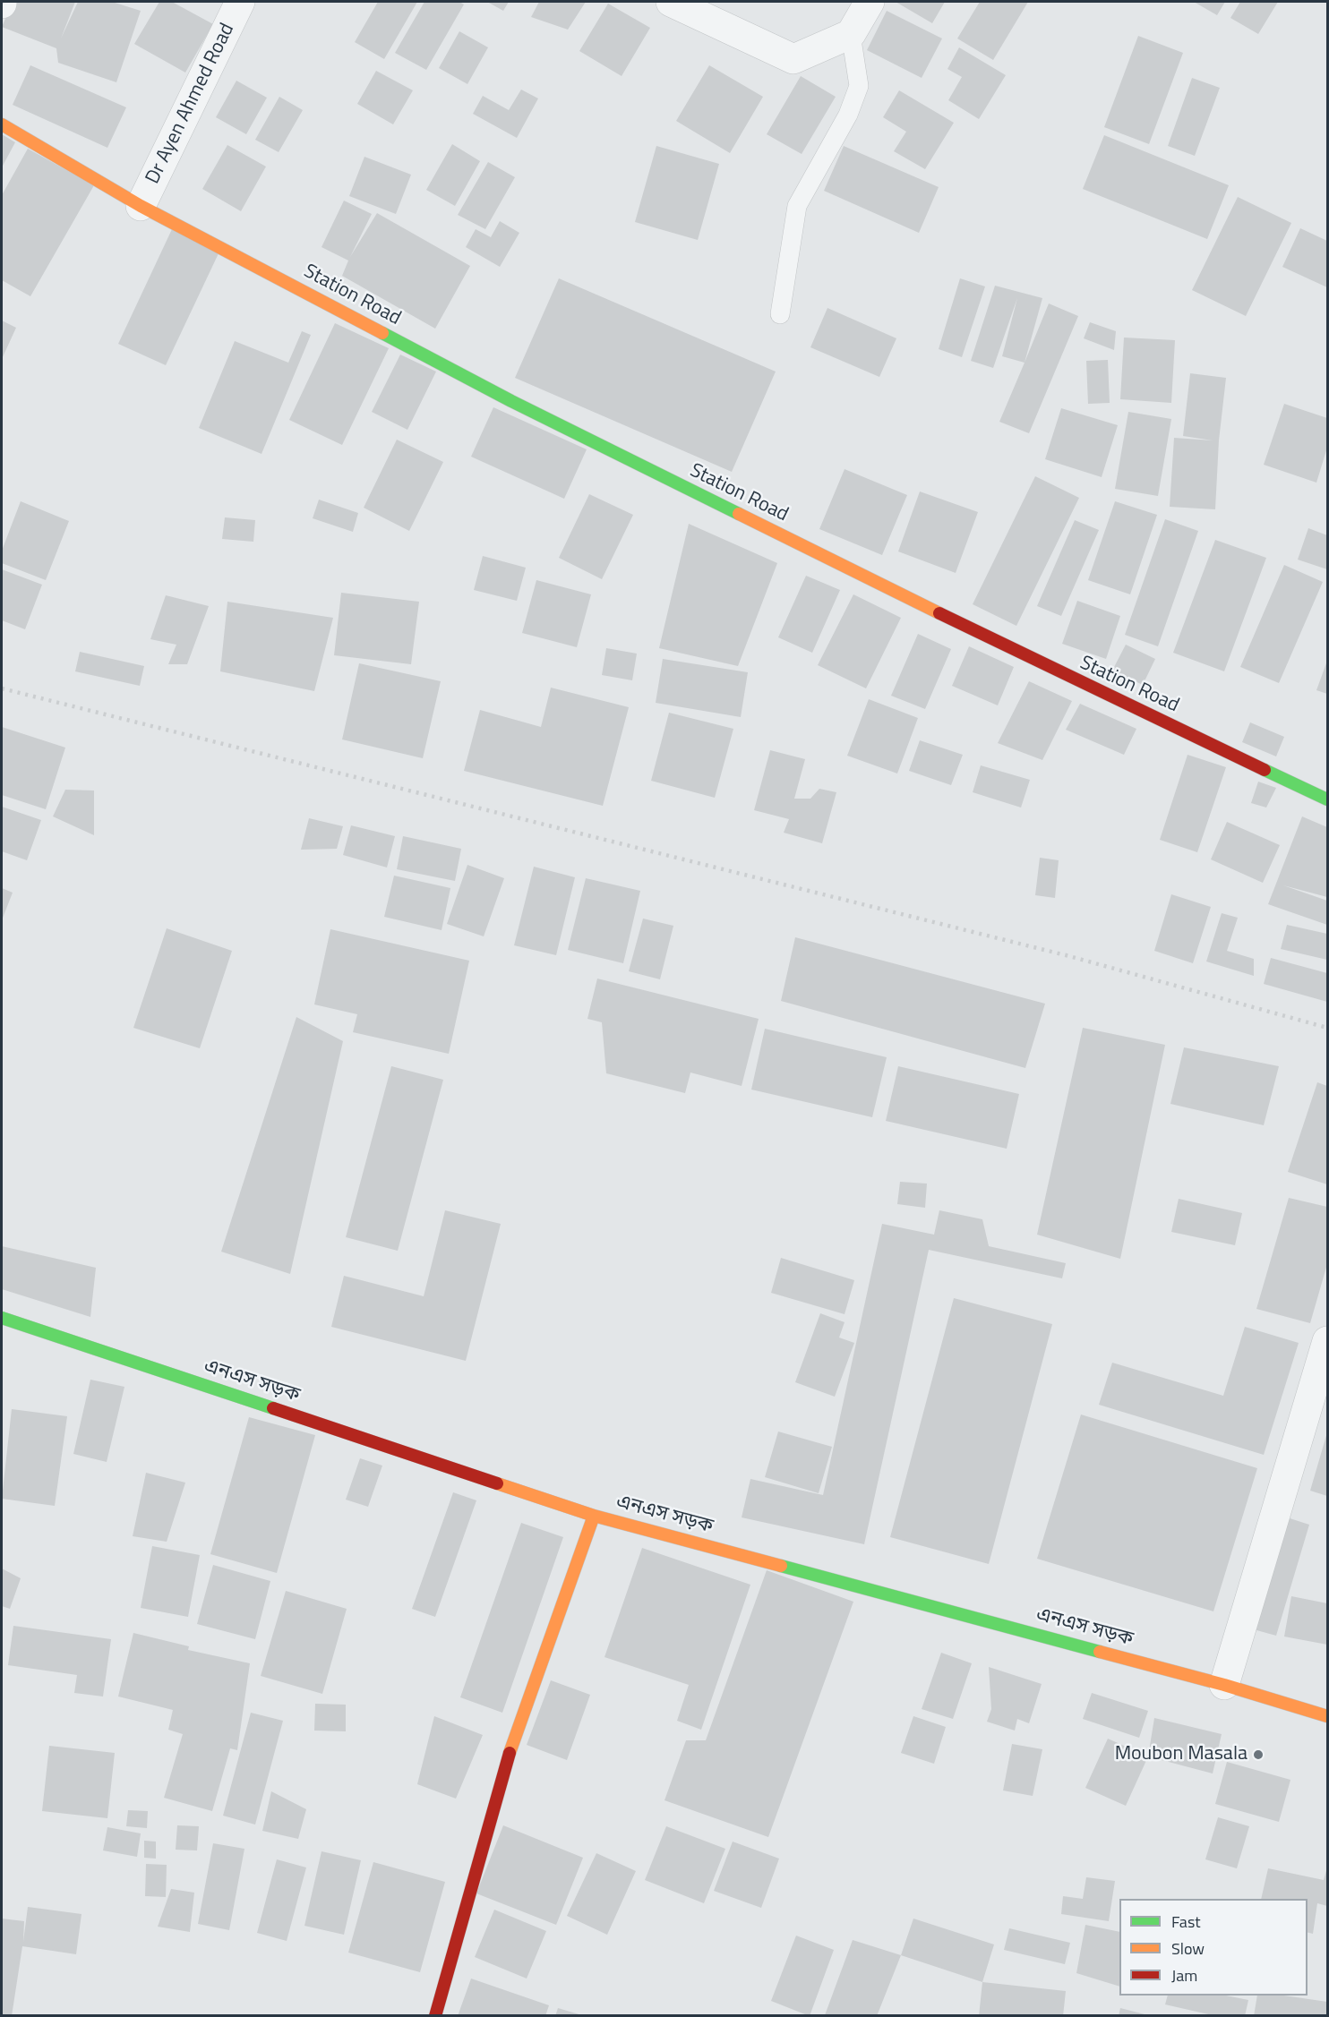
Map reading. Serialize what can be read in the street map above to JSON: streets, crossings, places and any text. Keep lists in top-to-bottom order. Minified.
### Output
{"streets":{"street":["Dr Ayen Ahmed Road","Station Road","এনএস সড়ক"]},"crossings":[["Dr Ayen Ahmed Road","Station Road"]],"places":["Moubon Masala"],"legend":["Fast","Slow","Jam"]}
